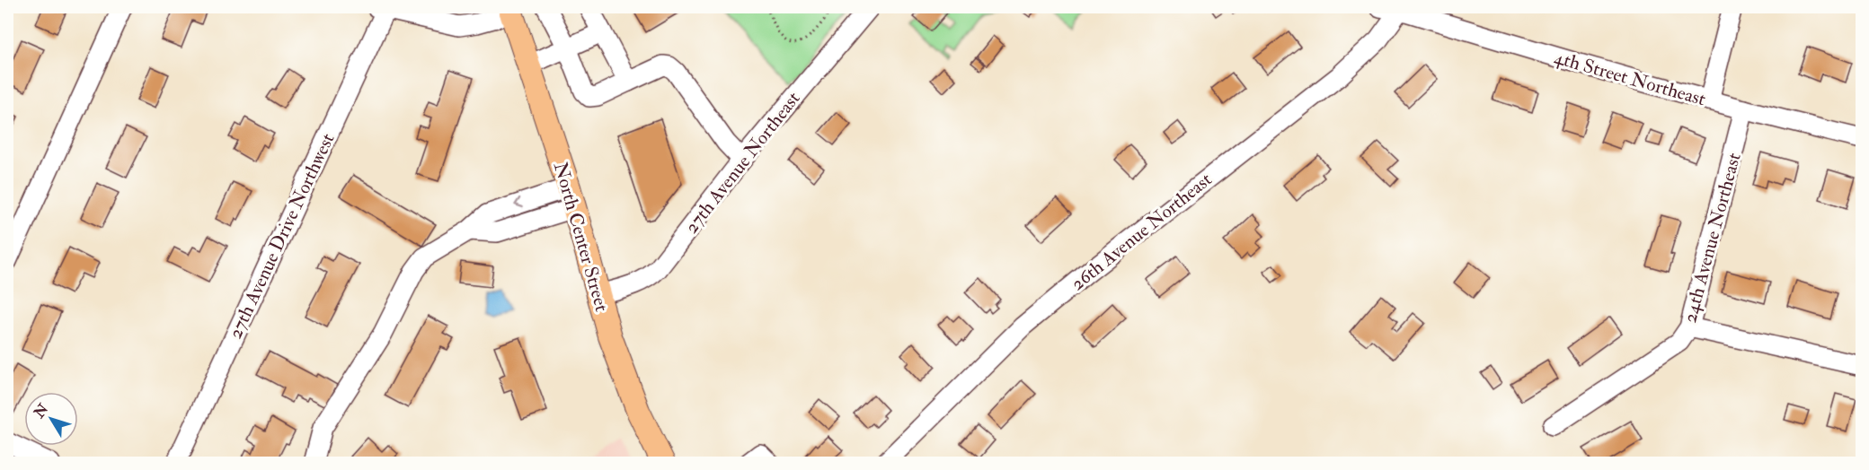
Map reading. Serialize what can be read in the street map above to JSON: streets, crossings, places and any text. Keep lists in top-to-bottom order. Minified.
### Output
{"streets":{"main road":["North Center Street"],"street":["4th Street Northeast","27th Avenue Northeast","26th Avenue Northeast","27th Avenue Drive Northwest","24th Avenue Northeast"]},"crossings":[["4th Street Northeast","26th Avenue Northeast"],["4th Street Northeast","24th Avenue Northeast"],["27th Avenue Northeast","North Center Street"]],"north":"top left"}
